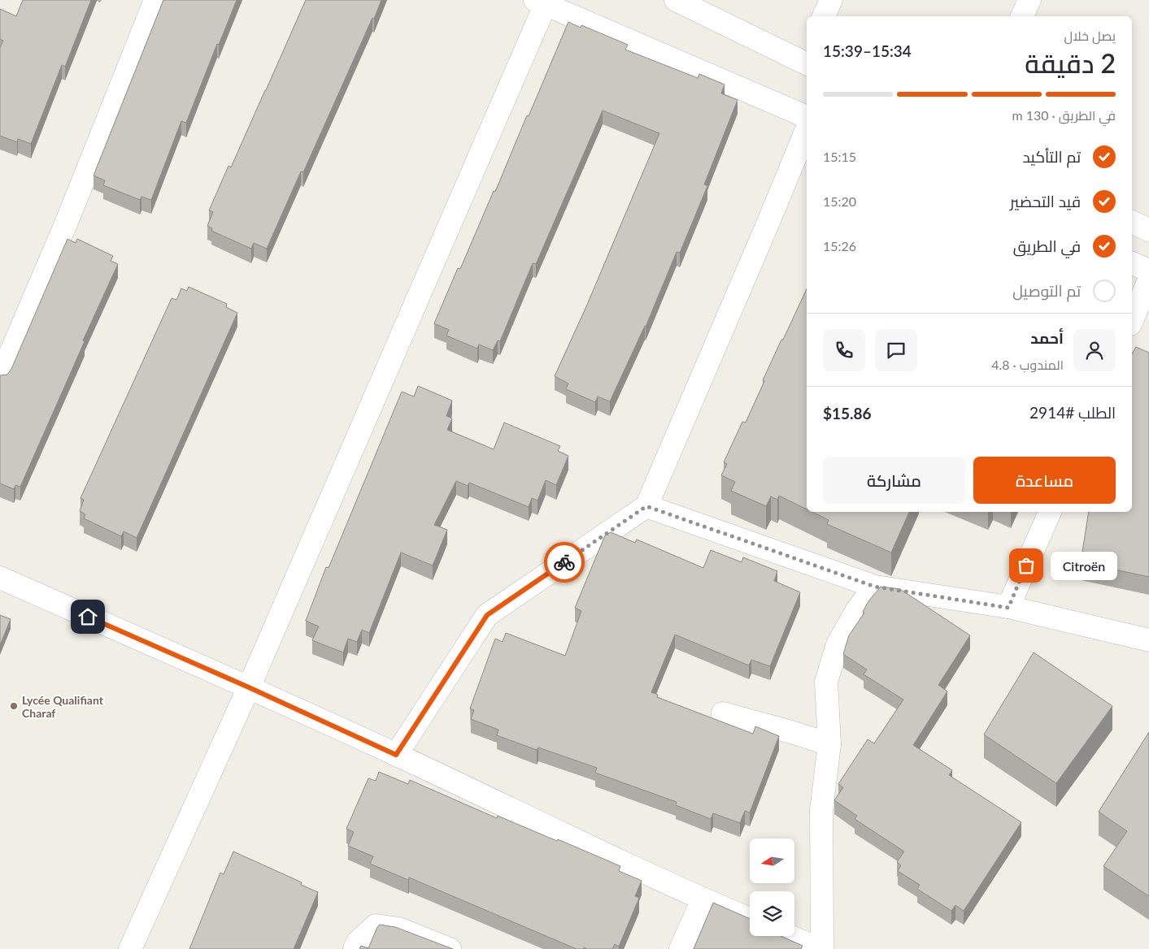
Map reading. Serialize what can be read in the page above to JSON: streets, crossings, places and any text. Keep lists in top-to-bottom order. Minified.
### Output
{"places":["Citroën","Lycée Qualifiant Charaf"],"north":"left","page":{"heading":["2 دقيقة","يصل خلال","15:34–15:39"],"panel":["أحمد","المندوب · 4.8","الطلب #2914","$15.86"],"bar":"في الطريق · 130 m","list":[["تم التأكيد","15:15"],["قيد التحضير","15:20"],["في الطريق","15:26"],"تم التوصيل"],"buttons":["مساعدة","مشاركة"],"bubble":"Citroën"}}
